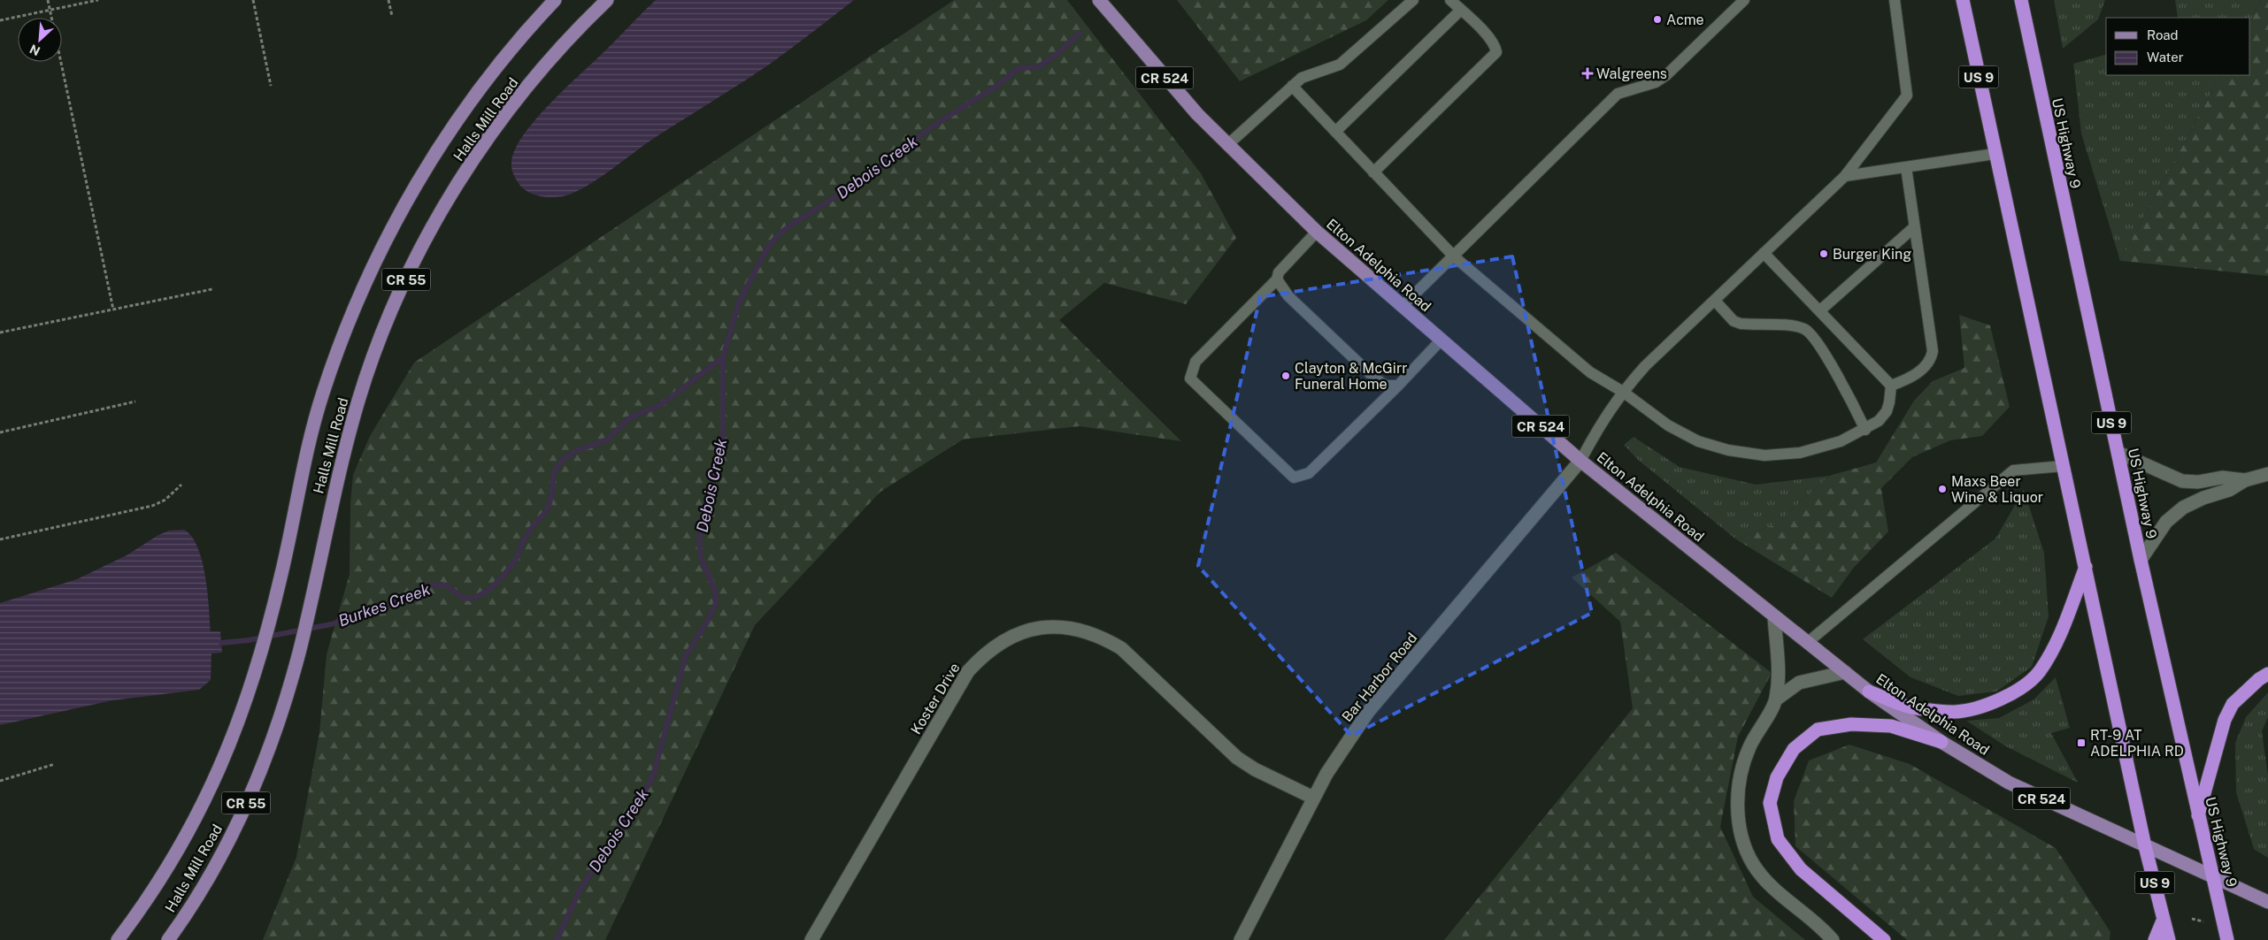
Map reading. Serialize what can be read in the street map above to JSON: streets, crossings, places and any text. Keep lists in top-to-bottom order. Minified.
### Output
{"streets":{"highway":["US 9","US Highway 9"],"main road":["CR 524","Halls Mill Road","Elton Adelphia Road","CR 55"],"street":["Bar Harbor Road","Koster Drive"]},"crossings":[["US 9","Elton Adelphia Road"],["US Highway 9","Elton Adelphia Road"],["Elton Adelphia Road","Bar Harbor Road"],["Bar Harbor Road","Koster Drive"]],"water":["Debois Creek","Burkes Creek"],"places":{"other":["Acme","Burger King","Clayton & McGirr Funeral Home","Maxs Beer Wine & Liquor"],"health":["Walgreens"],"transit":["RT-9 AT ADELPHIA RD"]},"legend":["Road","Water"],"north":"bottom left"}
